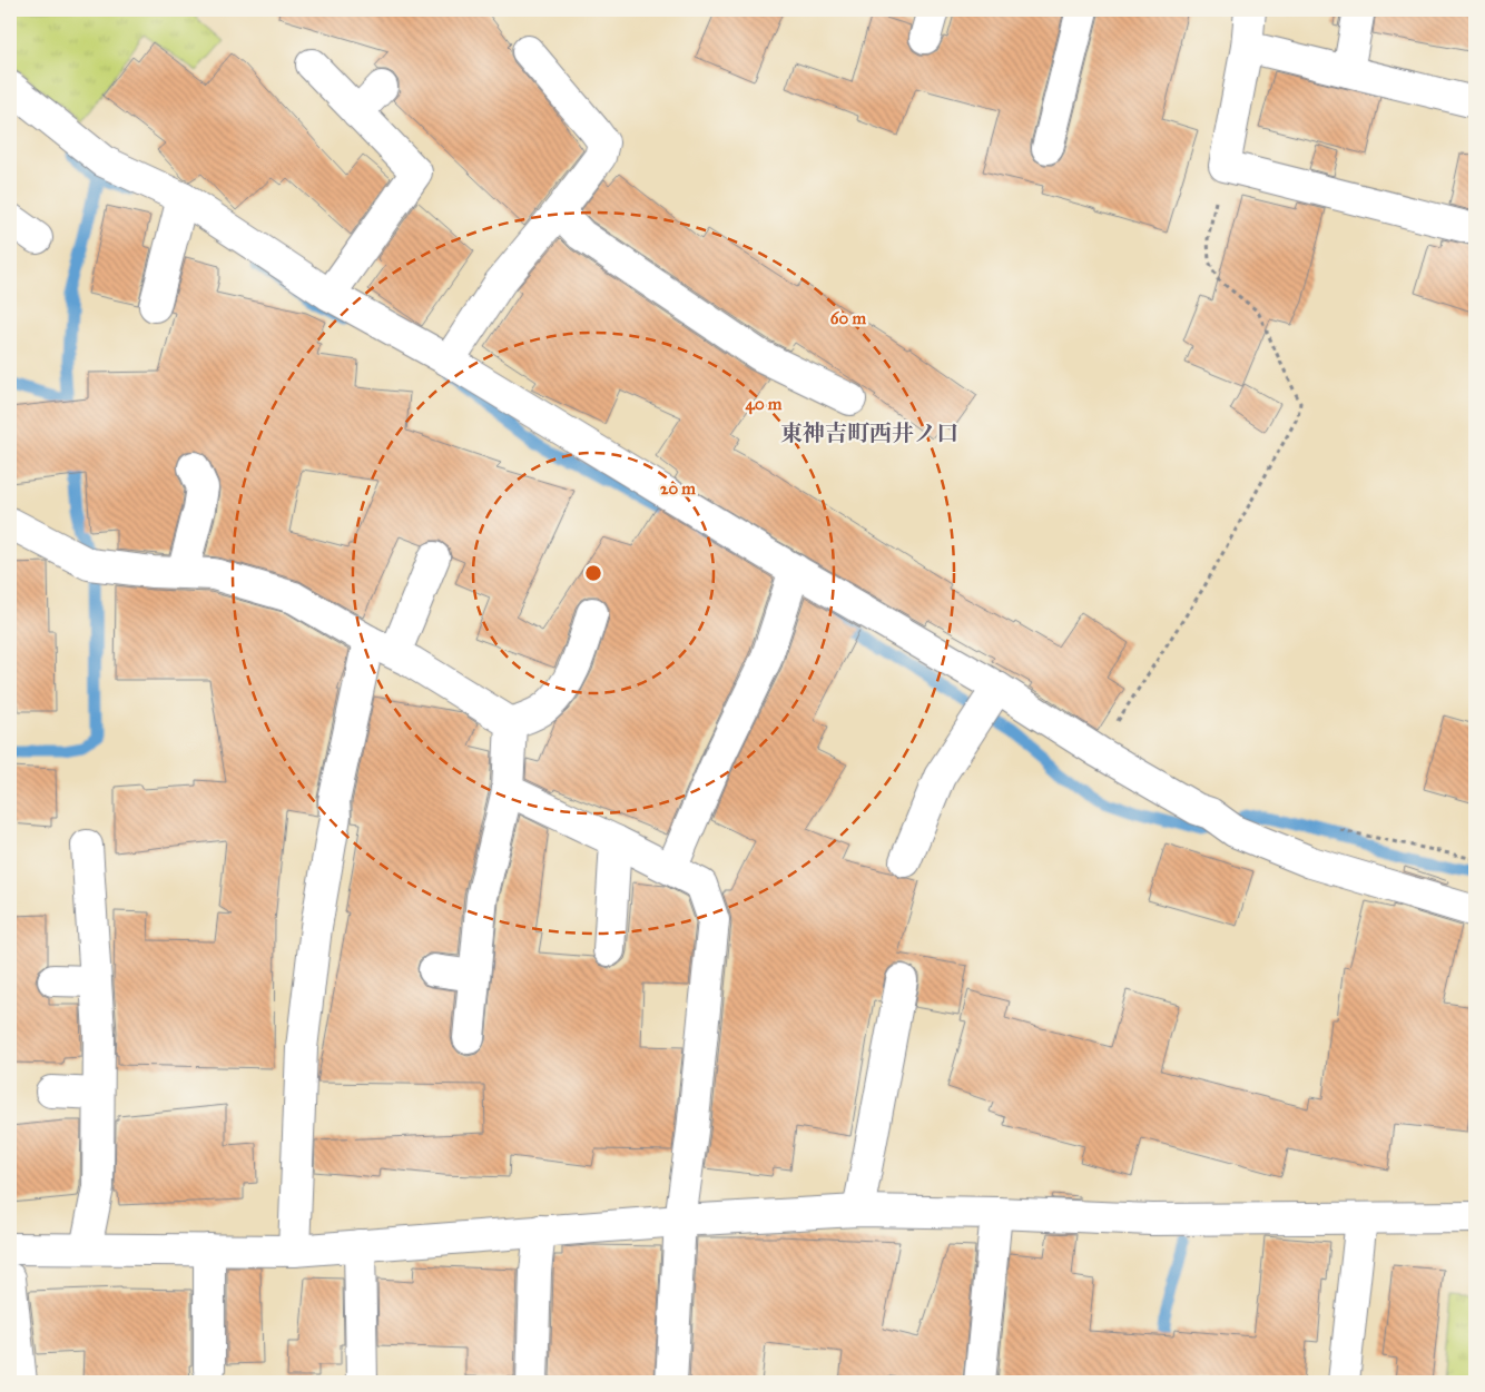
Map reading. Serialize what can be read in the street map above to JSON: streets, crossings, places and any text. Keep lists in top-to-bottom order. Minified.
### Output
{"districts":["東神吉町西井ノ口"],"rings":["60 m","40 m","20 m"]}
